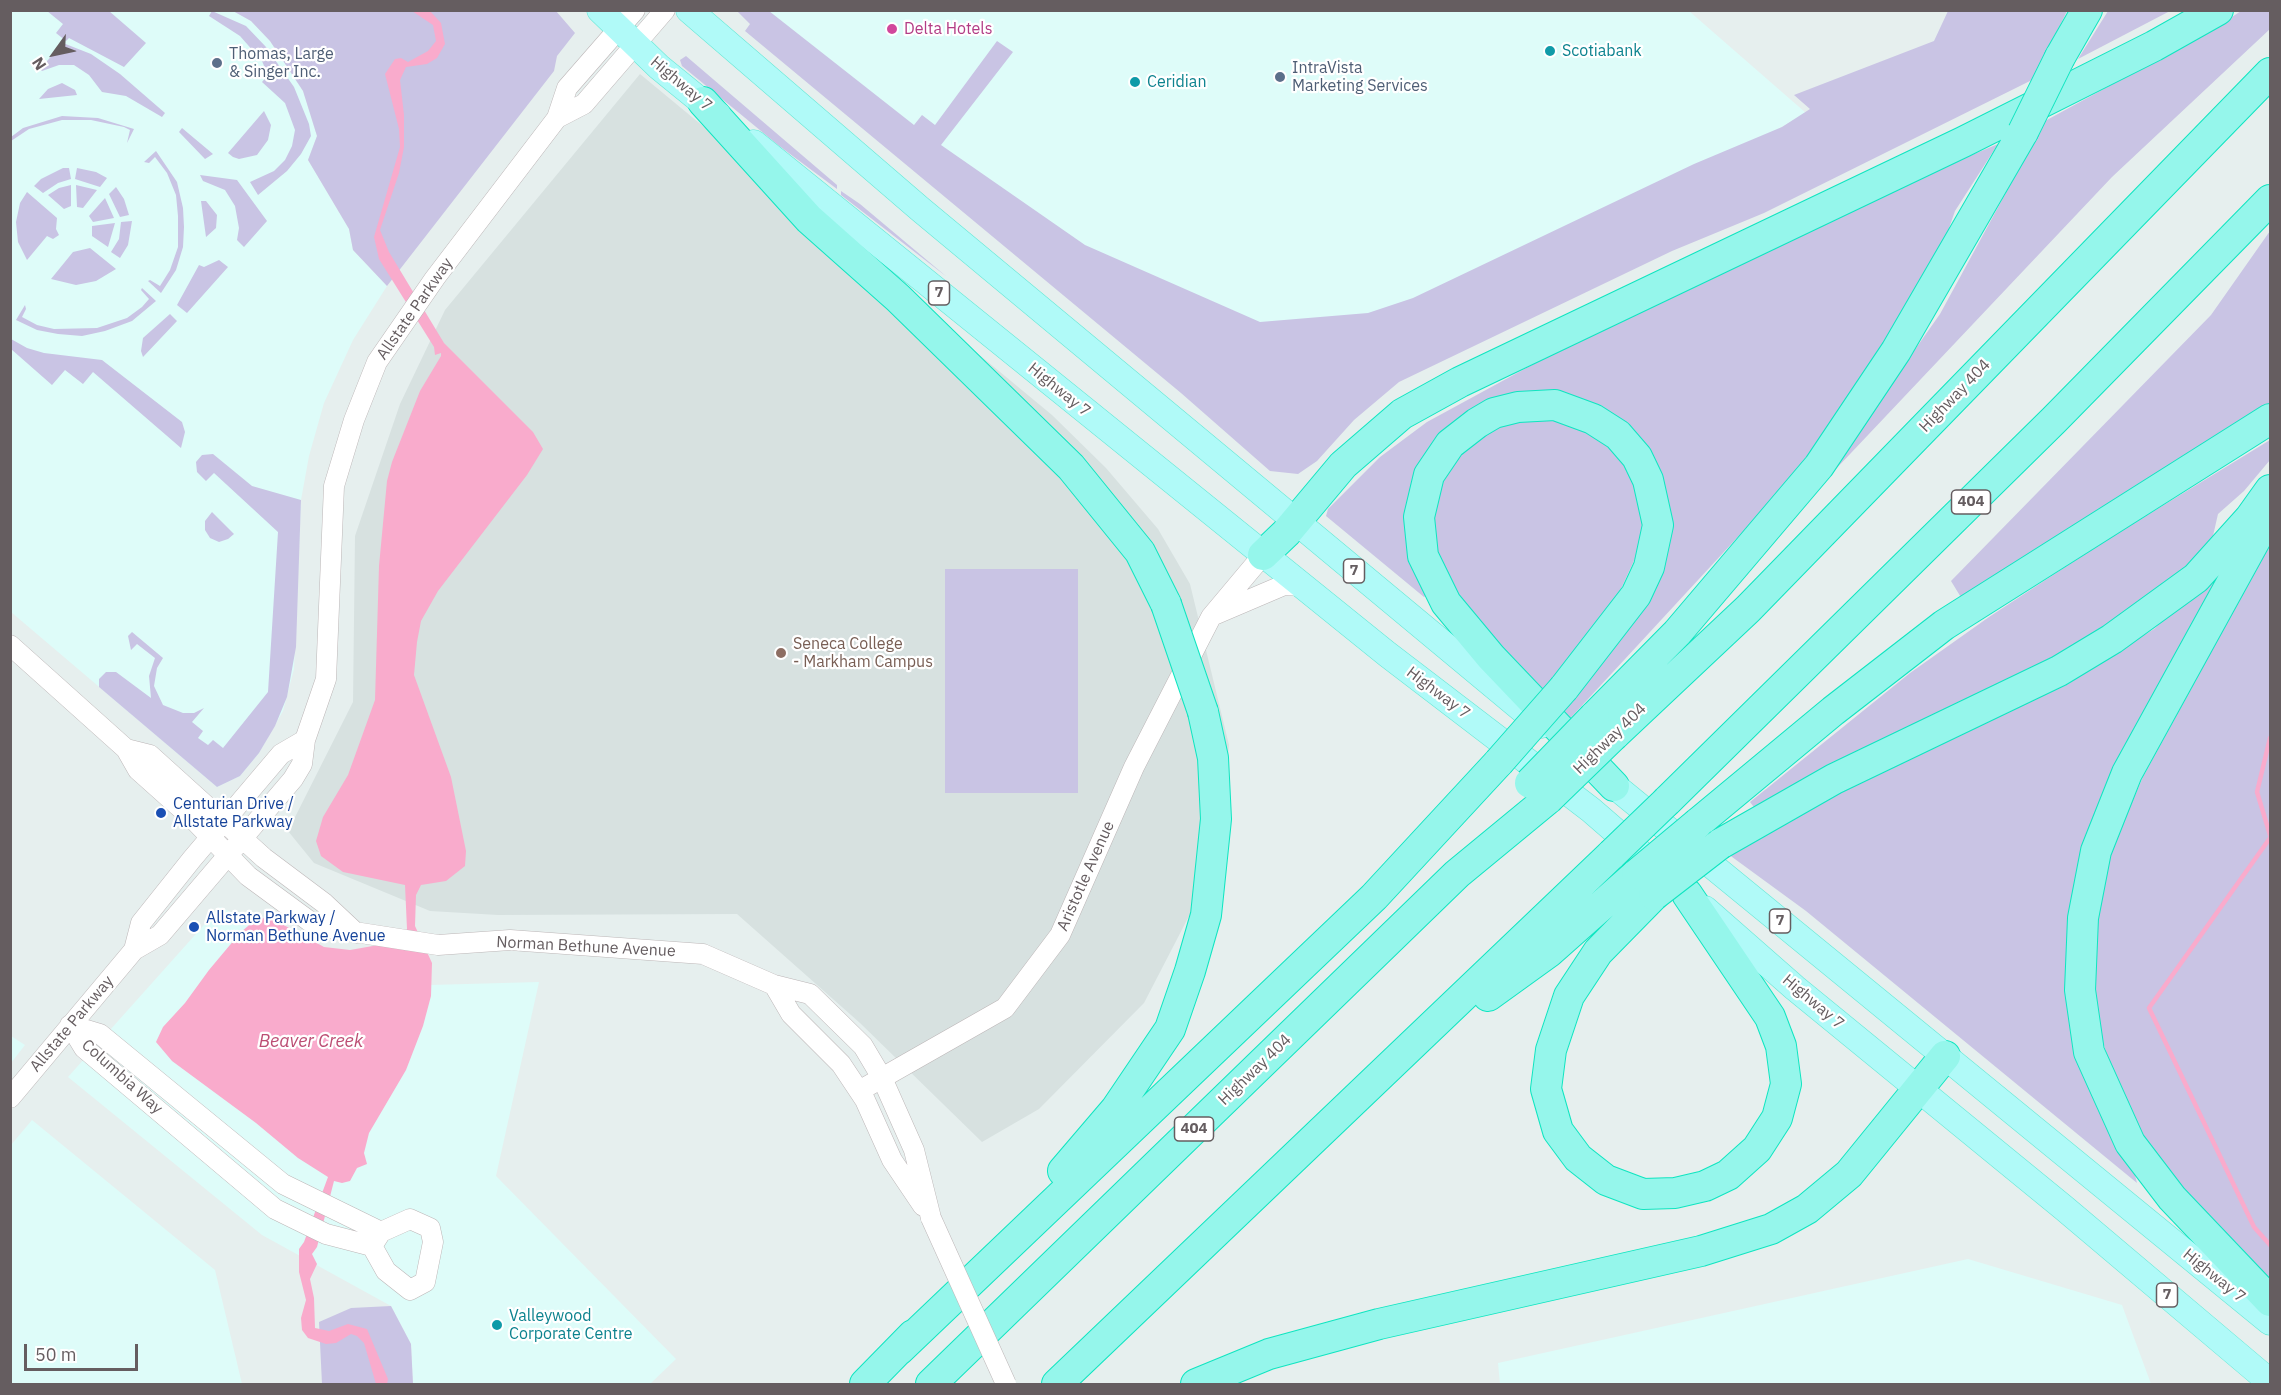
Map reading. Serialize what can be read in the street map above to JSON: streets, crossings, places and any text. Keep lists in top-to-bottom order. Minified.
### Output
{"streets":{"highway":["Highway 404","404"],"main road":["Highway 7","7"],"street":["Allstate Parkway","Aristotle Avenue","Norman Bethune Avenue","Columbia Way"]},"crossings":[["Highway 7","Allstate Parkway"],["Highway 7","Aristotle Avenue"],["Allstate Parkway","Norman Bethune Avenue"],["Allstate Parkway","Columbia Way"],["Aristotle Avenue","Norman Bethune Avenue"]],"water":["Beaver Creek"],"places":["Delta Hotels","Scotiabank","Thomas, Large & Singer Inc.","IntraVista Marketing Services","Ceridian","Seneca College - Markham Campus","Centurian Drive / Allstate Parkway","Allstate Parkway / Norman Bethune Avenue","Valleywood Corporate Centre"],"scale_bar":"50 m","north":"bottom left"}
